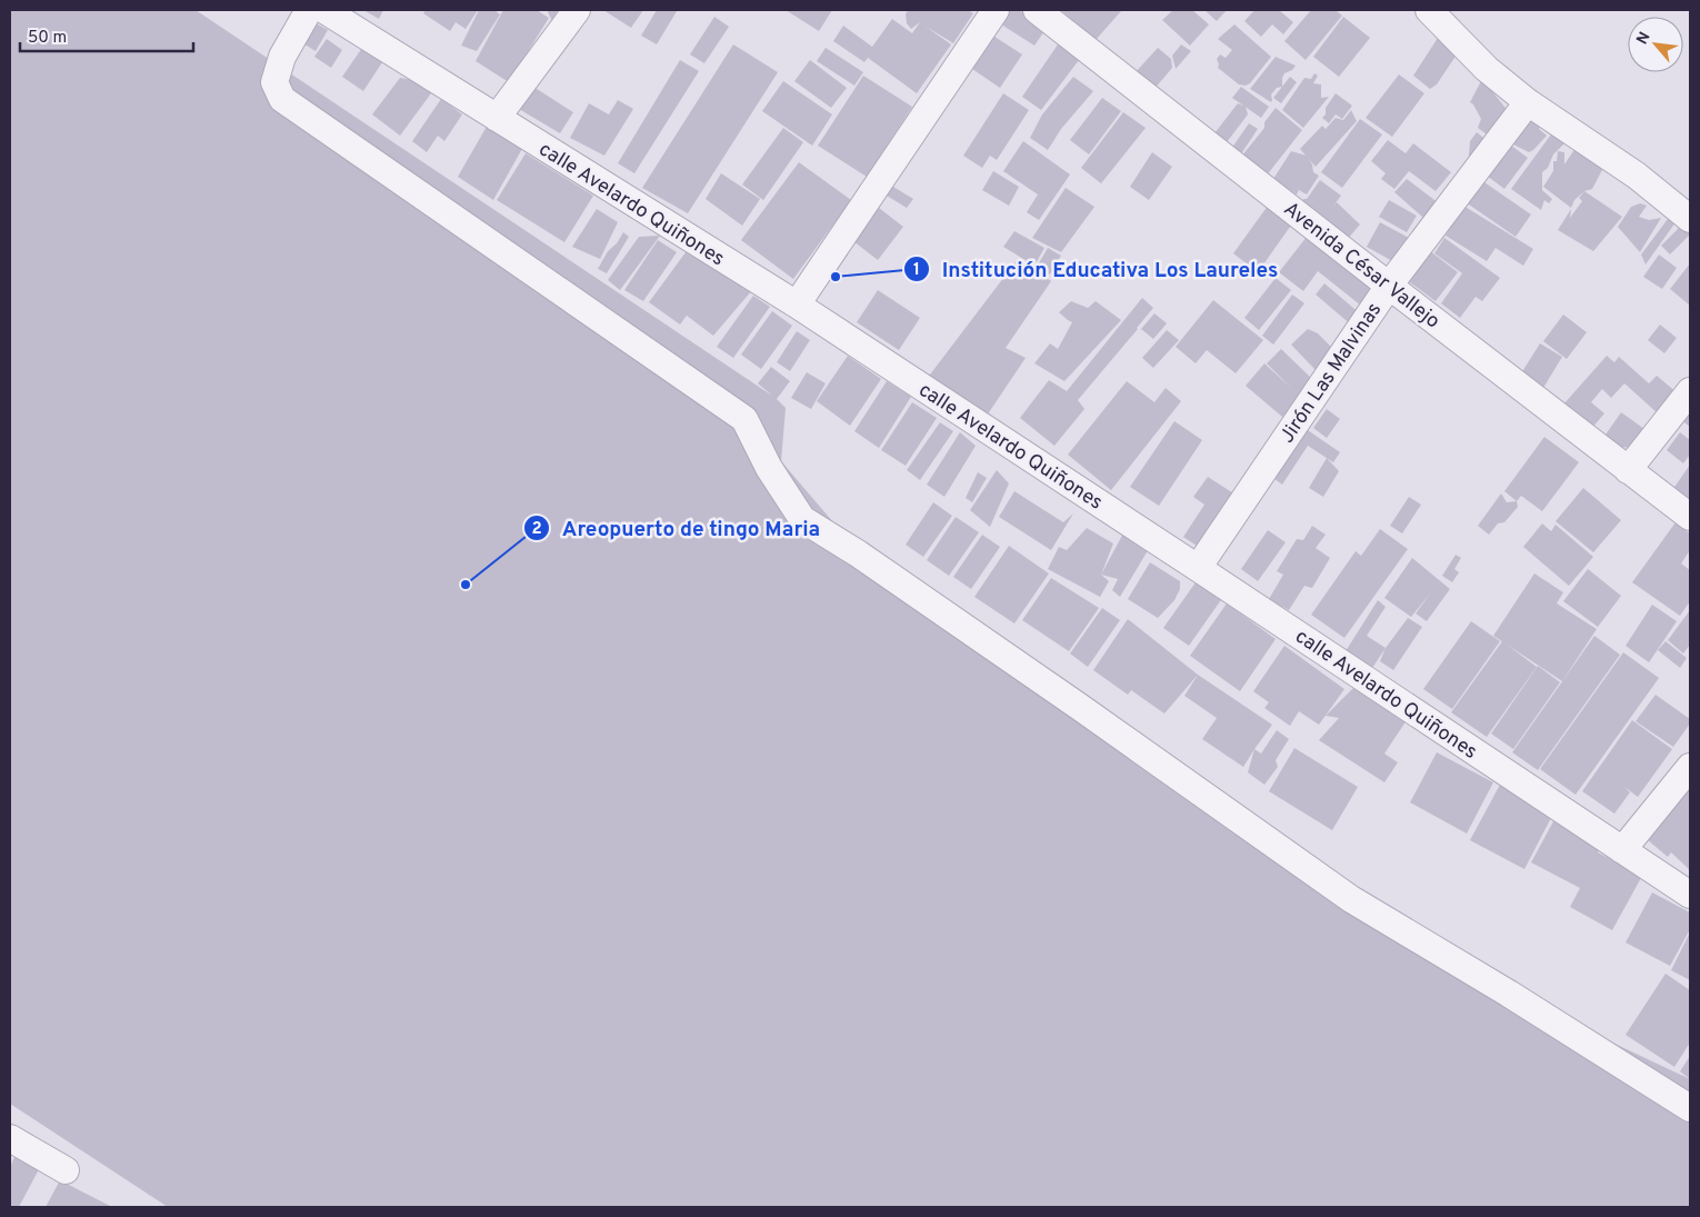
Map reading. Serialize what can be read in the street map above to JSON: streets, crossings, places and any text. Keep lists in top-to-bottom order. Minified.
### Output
{"streets":{"street":["calle Avelardo Quiñones","Avenida César Vallejo","Jirón Las Malvinas"]},"crossings":[["calle Avelardo Quiñones","Jirón Las Malvinas"],["Avenida César Vallejo","Jirón Las Malvinas"]],"places":["Institución Educativa Los Laureles","Areopuerto de tingo Maria"],"scale_bar":"50 m","north":"top left"}
